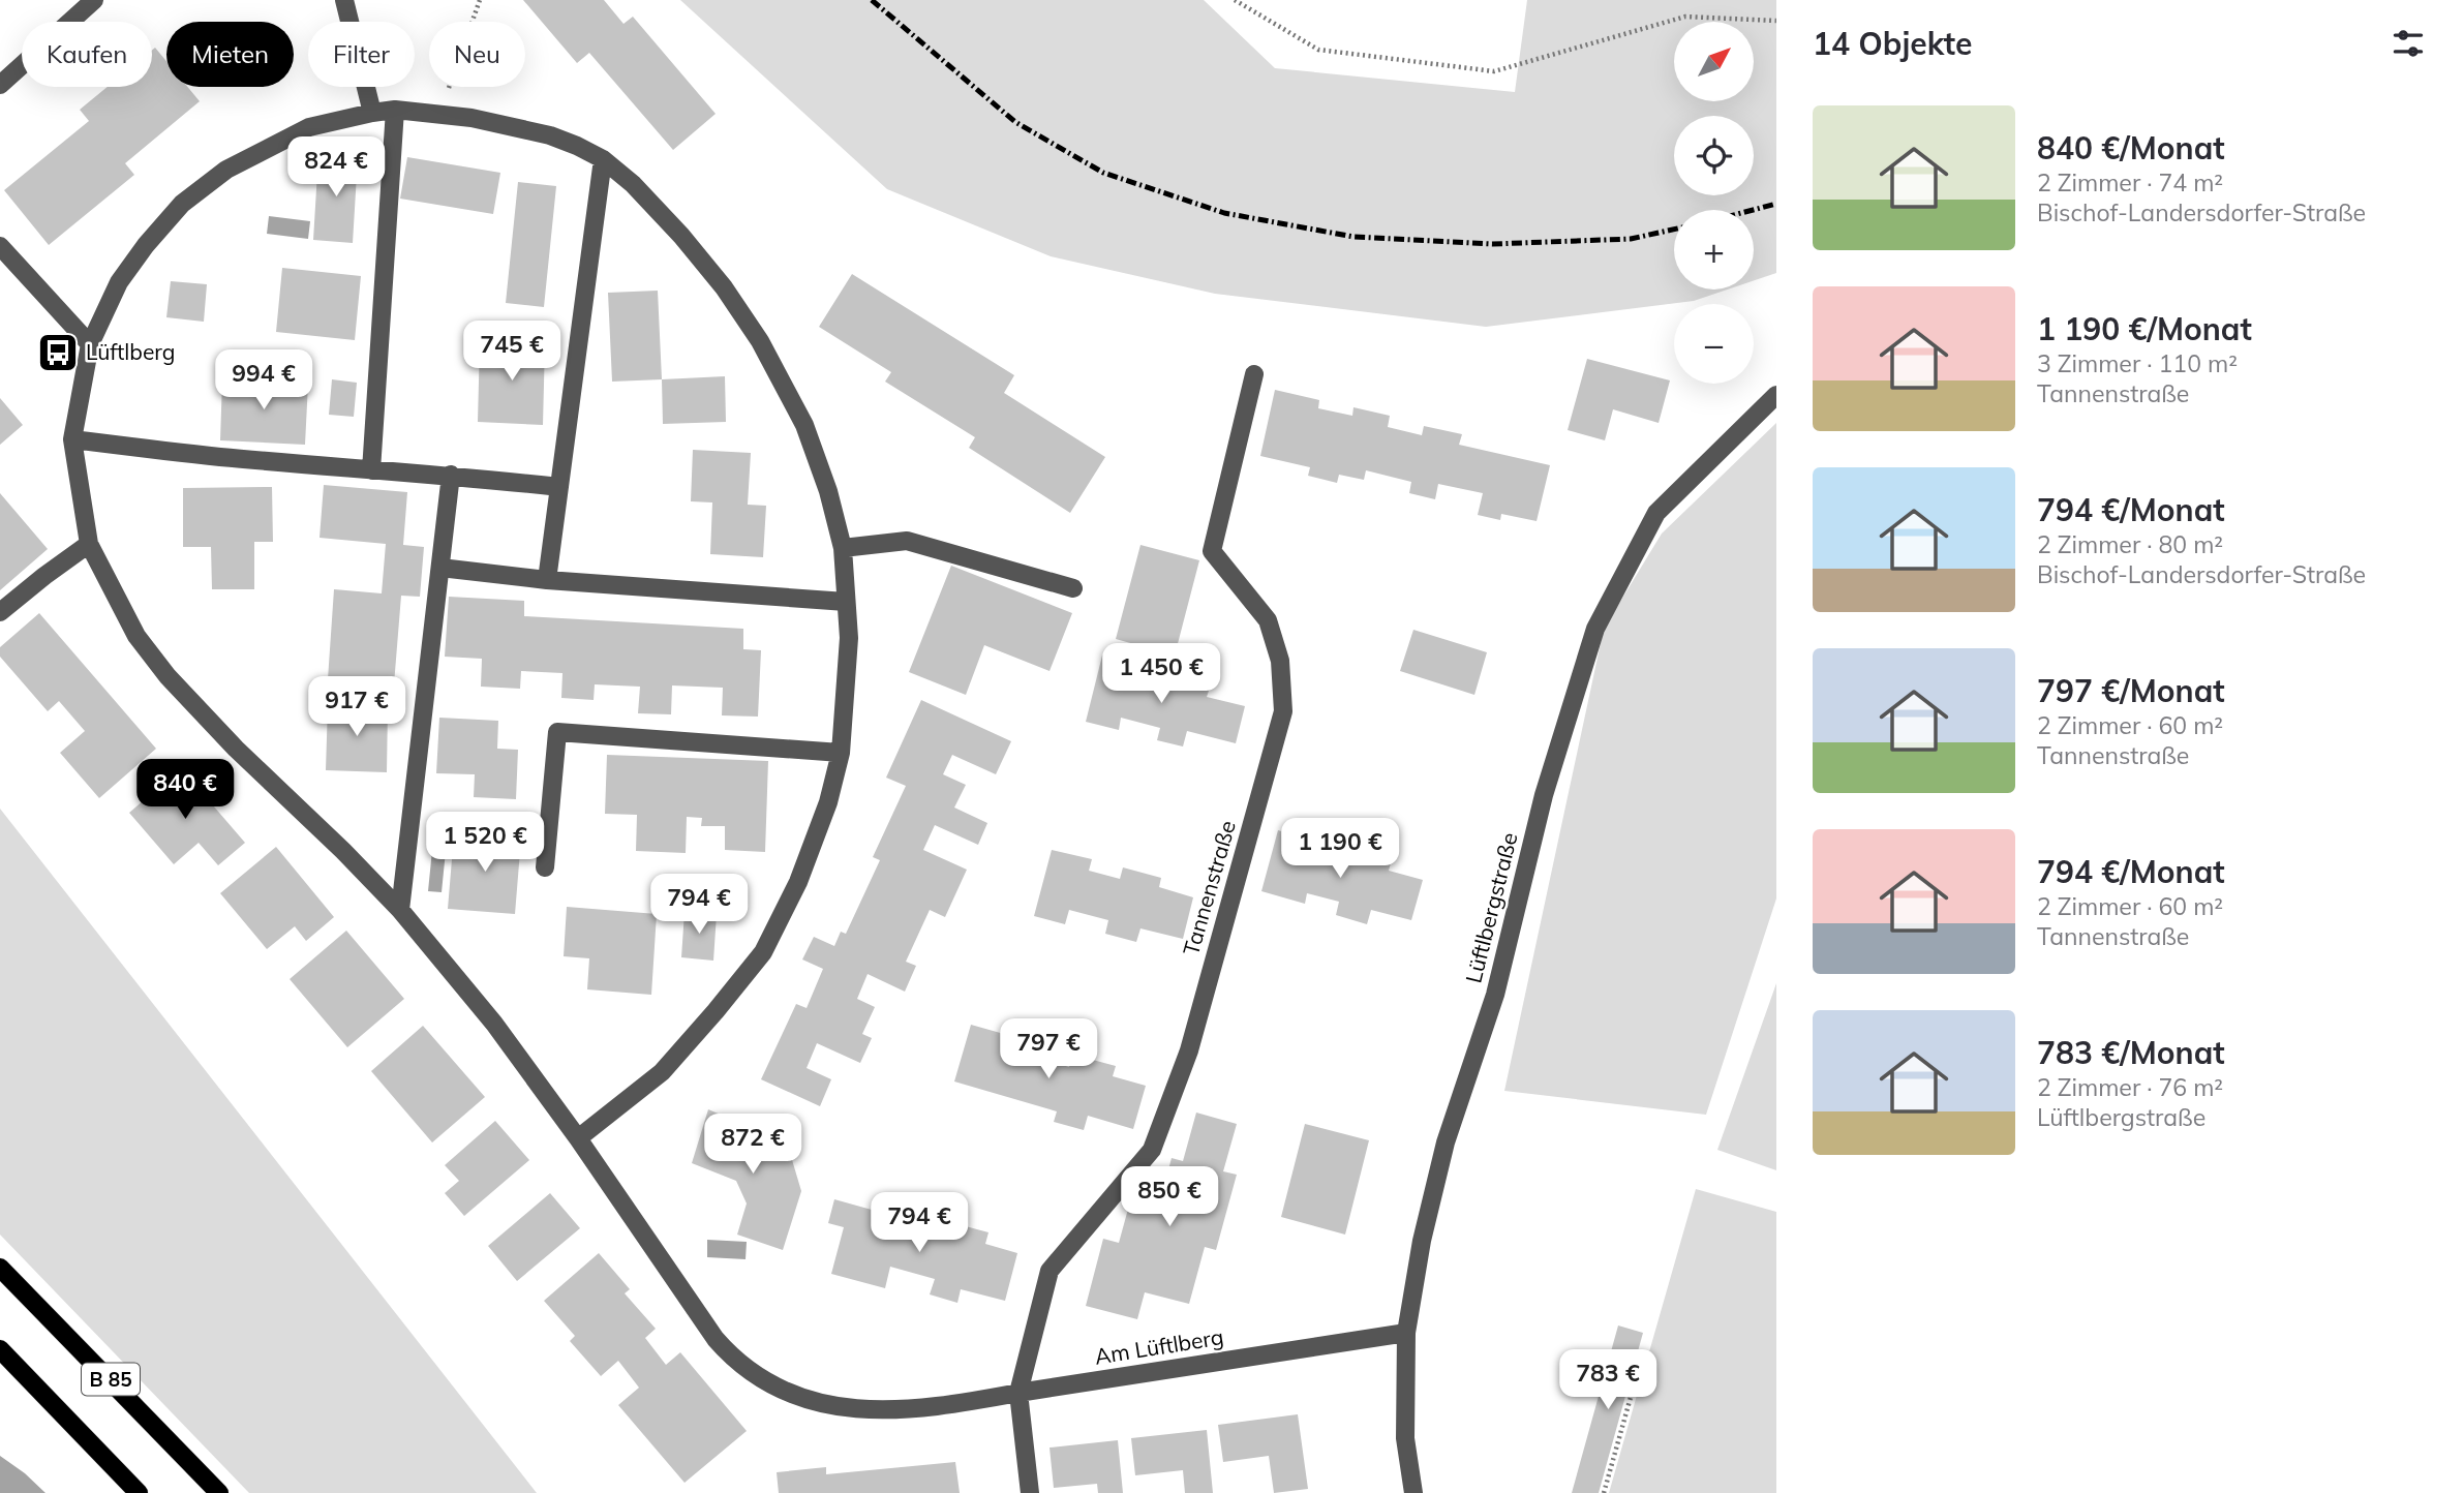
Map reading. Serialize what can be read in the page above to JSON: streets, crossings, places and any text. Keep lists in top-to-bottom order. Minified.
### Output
{"streets":{"main road":["B 85"],"street":["Tannenstraße","Lüftlbergstraße","Am Lüftlberg"]},"crossings":[["Tannenstraße","Am Lüftlberg"],["Lüftlbergstraße","Am Lüftlberg"]],"places":{"bus stop":["Lüftlberg"]},"north":"top right","page":{"heading":"14 Objekte","map_buttons":["+","−"],"chip":["Kaufen","Mieten","Filter","Neu"],"list":[{"name":"840 €/Monat","note":"2 Zimmer · 74 m² · Bischof-Landersdorfer-Straße"},{"name":"1 190 €/Monat","note":"3 Zimmer · 110 m² · Tannenstraße"},{"name":"794 €/Monat","note":"2 Zimmer · 80 m² · Bischof-Landersdorfer-Straße"},{"name":"797 €/Monat","note":"2 Zimmer · 60 m² · Tannenstraße"},{"name":"794 €/Monat","note":"2 Zimmer · 60 m² · Tannenstraße"},{"name":"783 €/Monat","note":"2 Zimmer · 76 m² · Lüftlbergstraße"}],"price":["824 €","745 €","994 €","1 450 €","917 €","840 €","1 520 €","1 190 €","794 €","797 €","872 €","850 €","794 €","783 €"]}}
